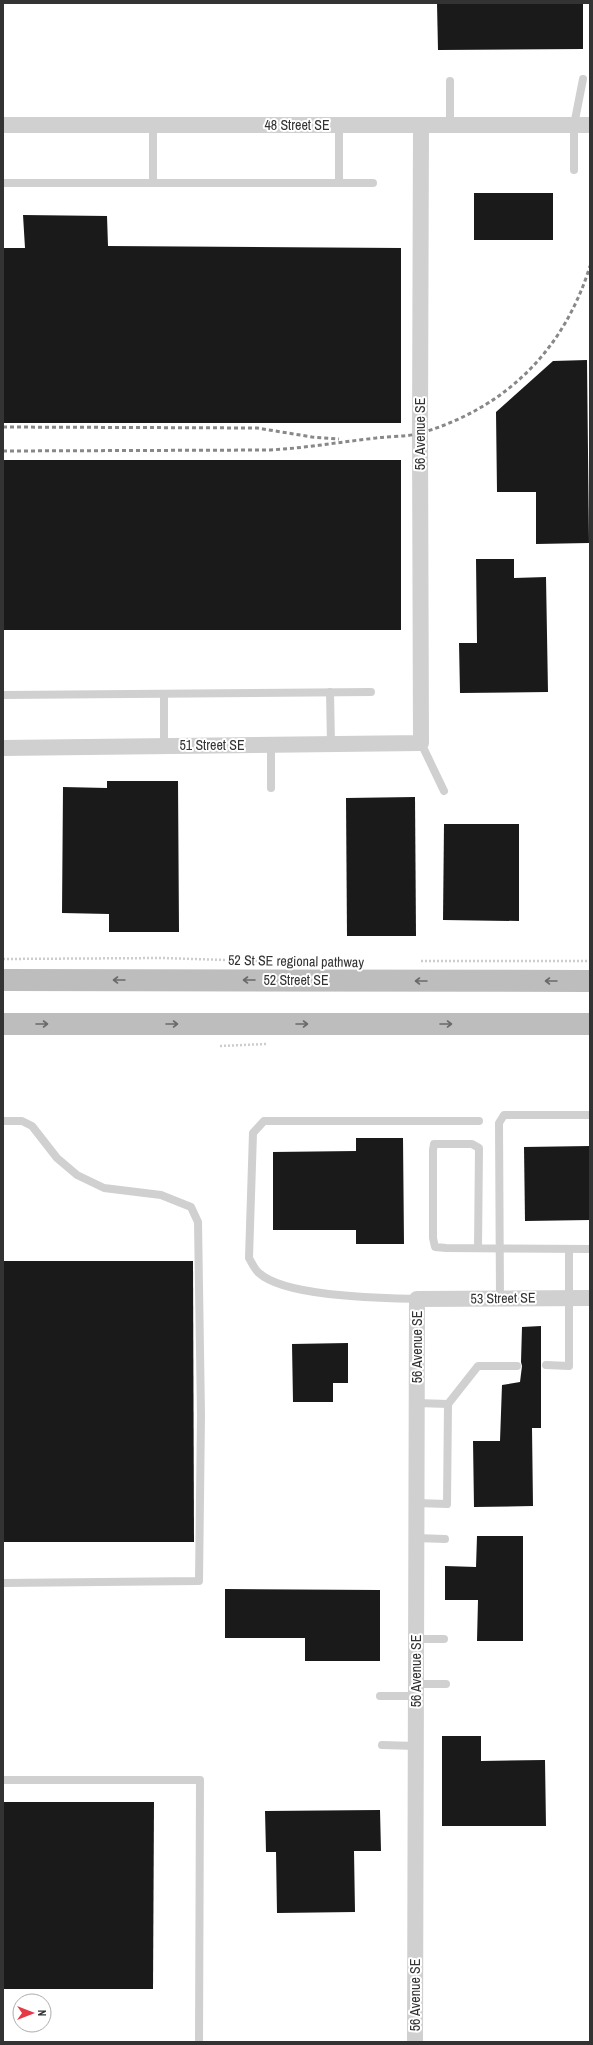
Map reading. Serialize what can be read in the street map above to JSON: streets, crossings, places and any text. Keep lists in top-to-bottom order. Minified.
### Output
{"streets":{"main road":["52 Street SE"],"street":["48 Street SE","56 Avenue SE","51 Street SE","53 Street SE"],"path":["52 St SE regional pathway"]},"crossings":[["48 Street SE","56 Avenue SE"],["56 Avenue SE","51 Street SE"],["56 Avenue SE","53 Street SE"]],"north":"right"}
